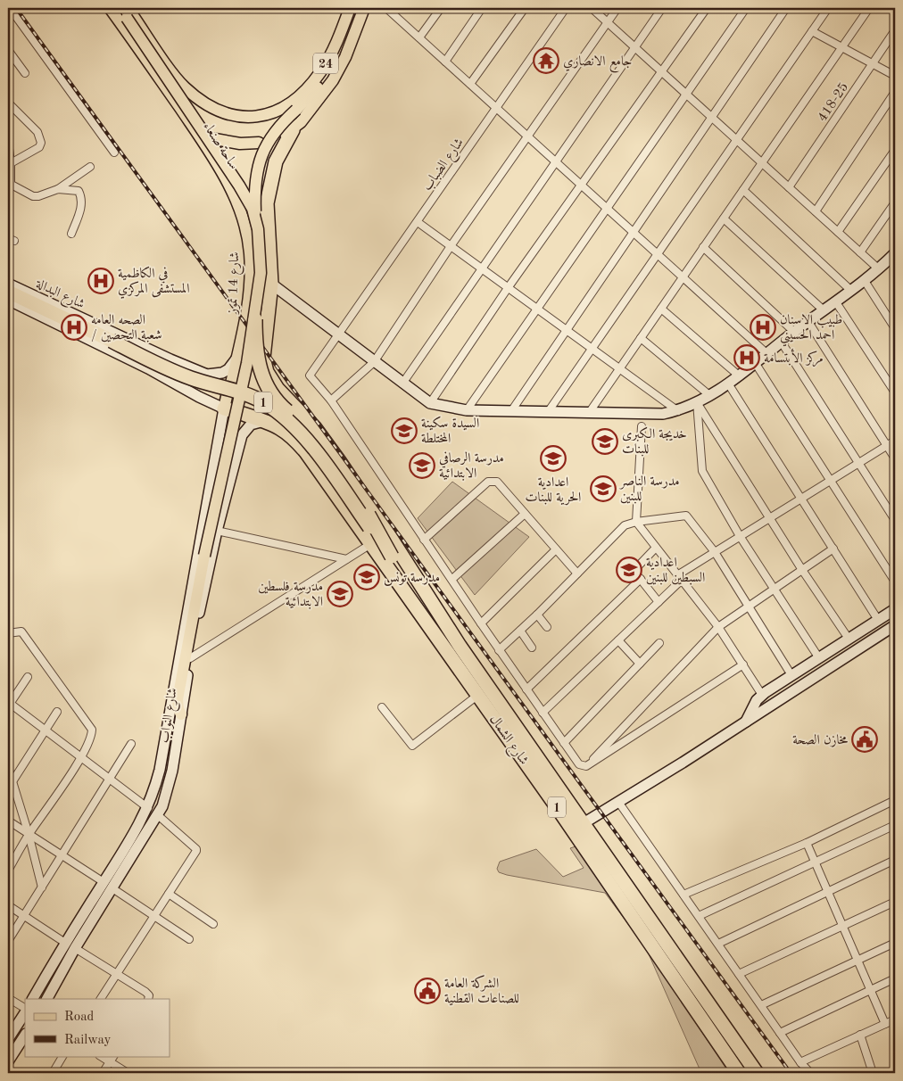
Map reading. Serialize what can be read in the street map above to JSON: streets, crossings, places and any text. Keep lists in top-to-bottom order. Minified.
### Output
{"streets":{"highway":["1","شارع الشمال"],"main road":["24","ساحة صنعاء","شارع 14 تموز"],"street":["418-25","شارع الضباب","شارع البدالة","شارع النواب"]},"crossings":[["24","ساحة صنعاء"],["ساحة صنعاء","شارع 14 تموز"],["شارع 14 تموز","شارع البدالة"],["شارع 14 تموز","1"],["شارع 14 تموز","شارع النواب"],["1","شارع النواب"],["1","شارع الشمال"]],"places":{"temple":["جامع الانصاري"],"hospital":["في الكاظمية المستشفى المركزي","الصحه العامه / شعبة التحصين","طبيب الاسنان احمد الحسيني","مركز الأبتسامة"],"school or university":["السيدة سكينة المختلطة","خديجة الكبرى للبنات","اعدادية الحرية للبنات","مدرسة الرصافي الابتدائية","مدرسة الناصر للبنين","اعدادية السبطين للبنين","مدرسة تونس","مدرسة فلسطين الابتدائية"],"public building":["مخازن الصحة","الشركة العامة للصناعات القطنية"]},"legend":["Road","Railway"]}
